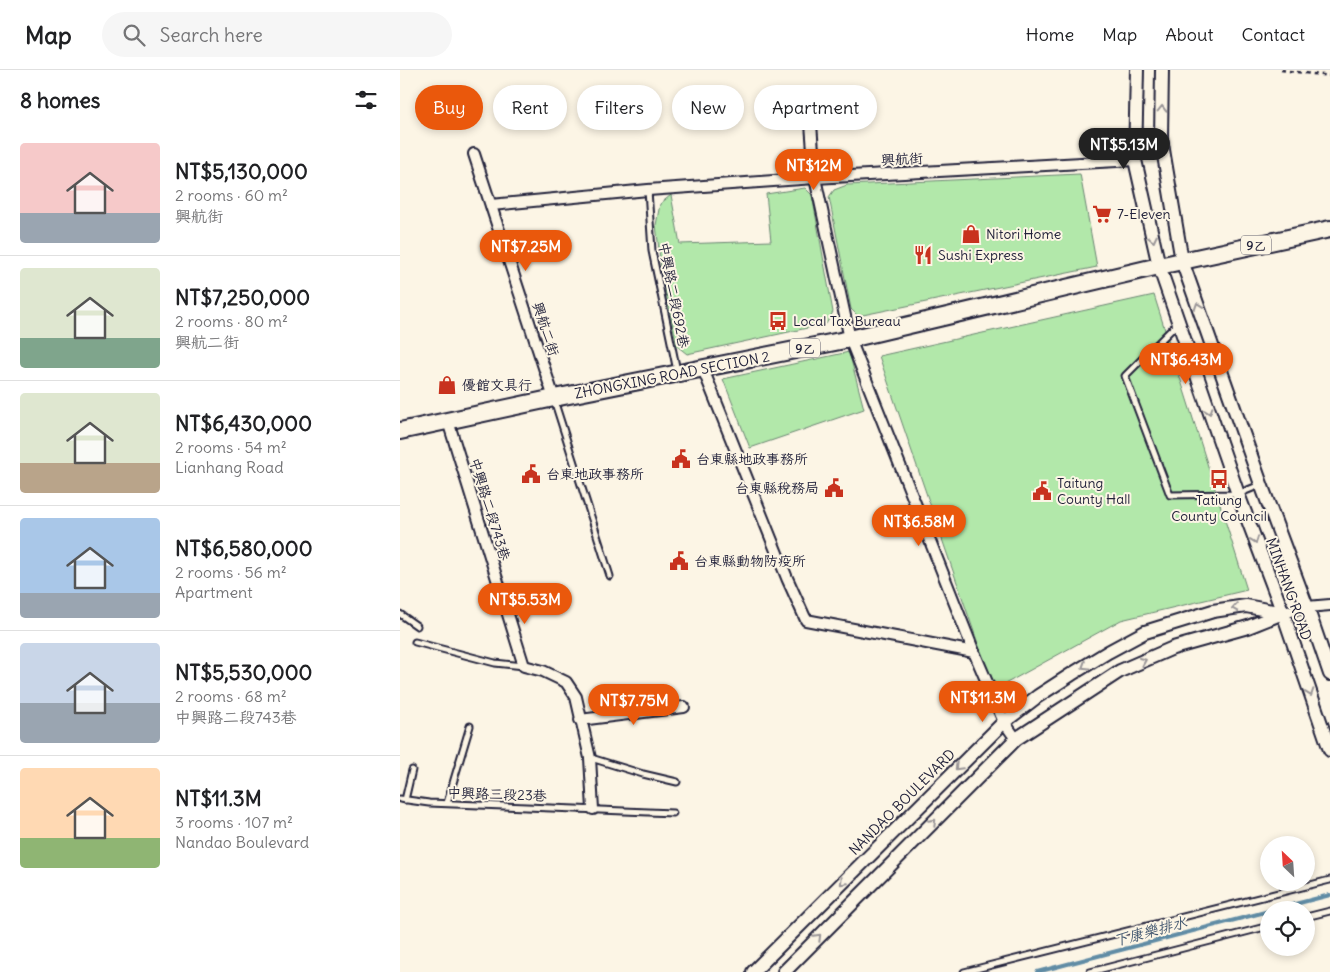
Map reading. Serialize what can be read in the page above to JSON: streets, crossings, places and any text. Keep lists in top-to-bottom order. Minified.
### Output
{"streets":{"main road":["9乙","ZHONGXING ROAD SECTION 2"],"street":["興航街","興航二街","中興路二段743巷","MINHANG ROAD","NANDAO BOULEVARD"],"lane":["中興路二段692巷","中興路三段23巷"]},"crossings":[["興航街","中興路二段692巷"],["興航街","興航二街"],["興航街","MINHANG ROAD"],["9乙","ZHONGXING ROAD SECTION 2"],["9乙","中興路二段743巷"],["9乙","MINHANG ROAD"],["中興路二段692巷","ZHONGXING ROAD SECTION 2"],["興航二街","ZHONGXING ROAD SECTION 2"],["ZHONGXING ROAD SECTION 2","中興路二段743巷"],["ZHONGXING ROAD SECTION 2","MINHANG ROAD"],["MINHANG ROAD","NANDAO BOULEVARD"]],"water":["下康樂排水"],"places":{"supermarket":["7-Eleven"],"shop":["Nitori Home","優館文具行"],"restaurant":["Sushi Express"],"bus stop":["Local Tax Bureau","Tatiung County Council"],"public building":["台東縣地政事務所","台東地政事務所","台東縣稅務局","Taitung County Hall","台東縣動物防疫所"]},"north":"top left","page":{"header":"Map","search":"Search here","nav":["Home","Map","About","Contact"],"heading":"8 homes","chip":["Buy","Rent","Filters","New","Apartment"],"price":["NT$5.13M","NT$12M","NT$7.25M","NT$6.43M","NT$6.58M","NT$5.53M","NT$11.3M","NT$7.75M"],"list":[{"name":"NT$5,130,000","note":"2 rooms · 60 m² · 興航街"},{"name":"NT$7,250,000","note":"2 rooms · 80 m² · 興航二街"},{"name":"NT$6,430,000","note":"2 rooms · 54 m² · Lianhang Road"},{"name":"NT$6,580,000","note":"2 rooms · 56 m² · Apartment"},{"name":"NT$5,530,000","note":"2 rooms · 68 m² · 中興路二段743巷"},{"name":"NT$11.3M","note":"3 rooms · 107 m² · Nandao Boulevard"}]}}
